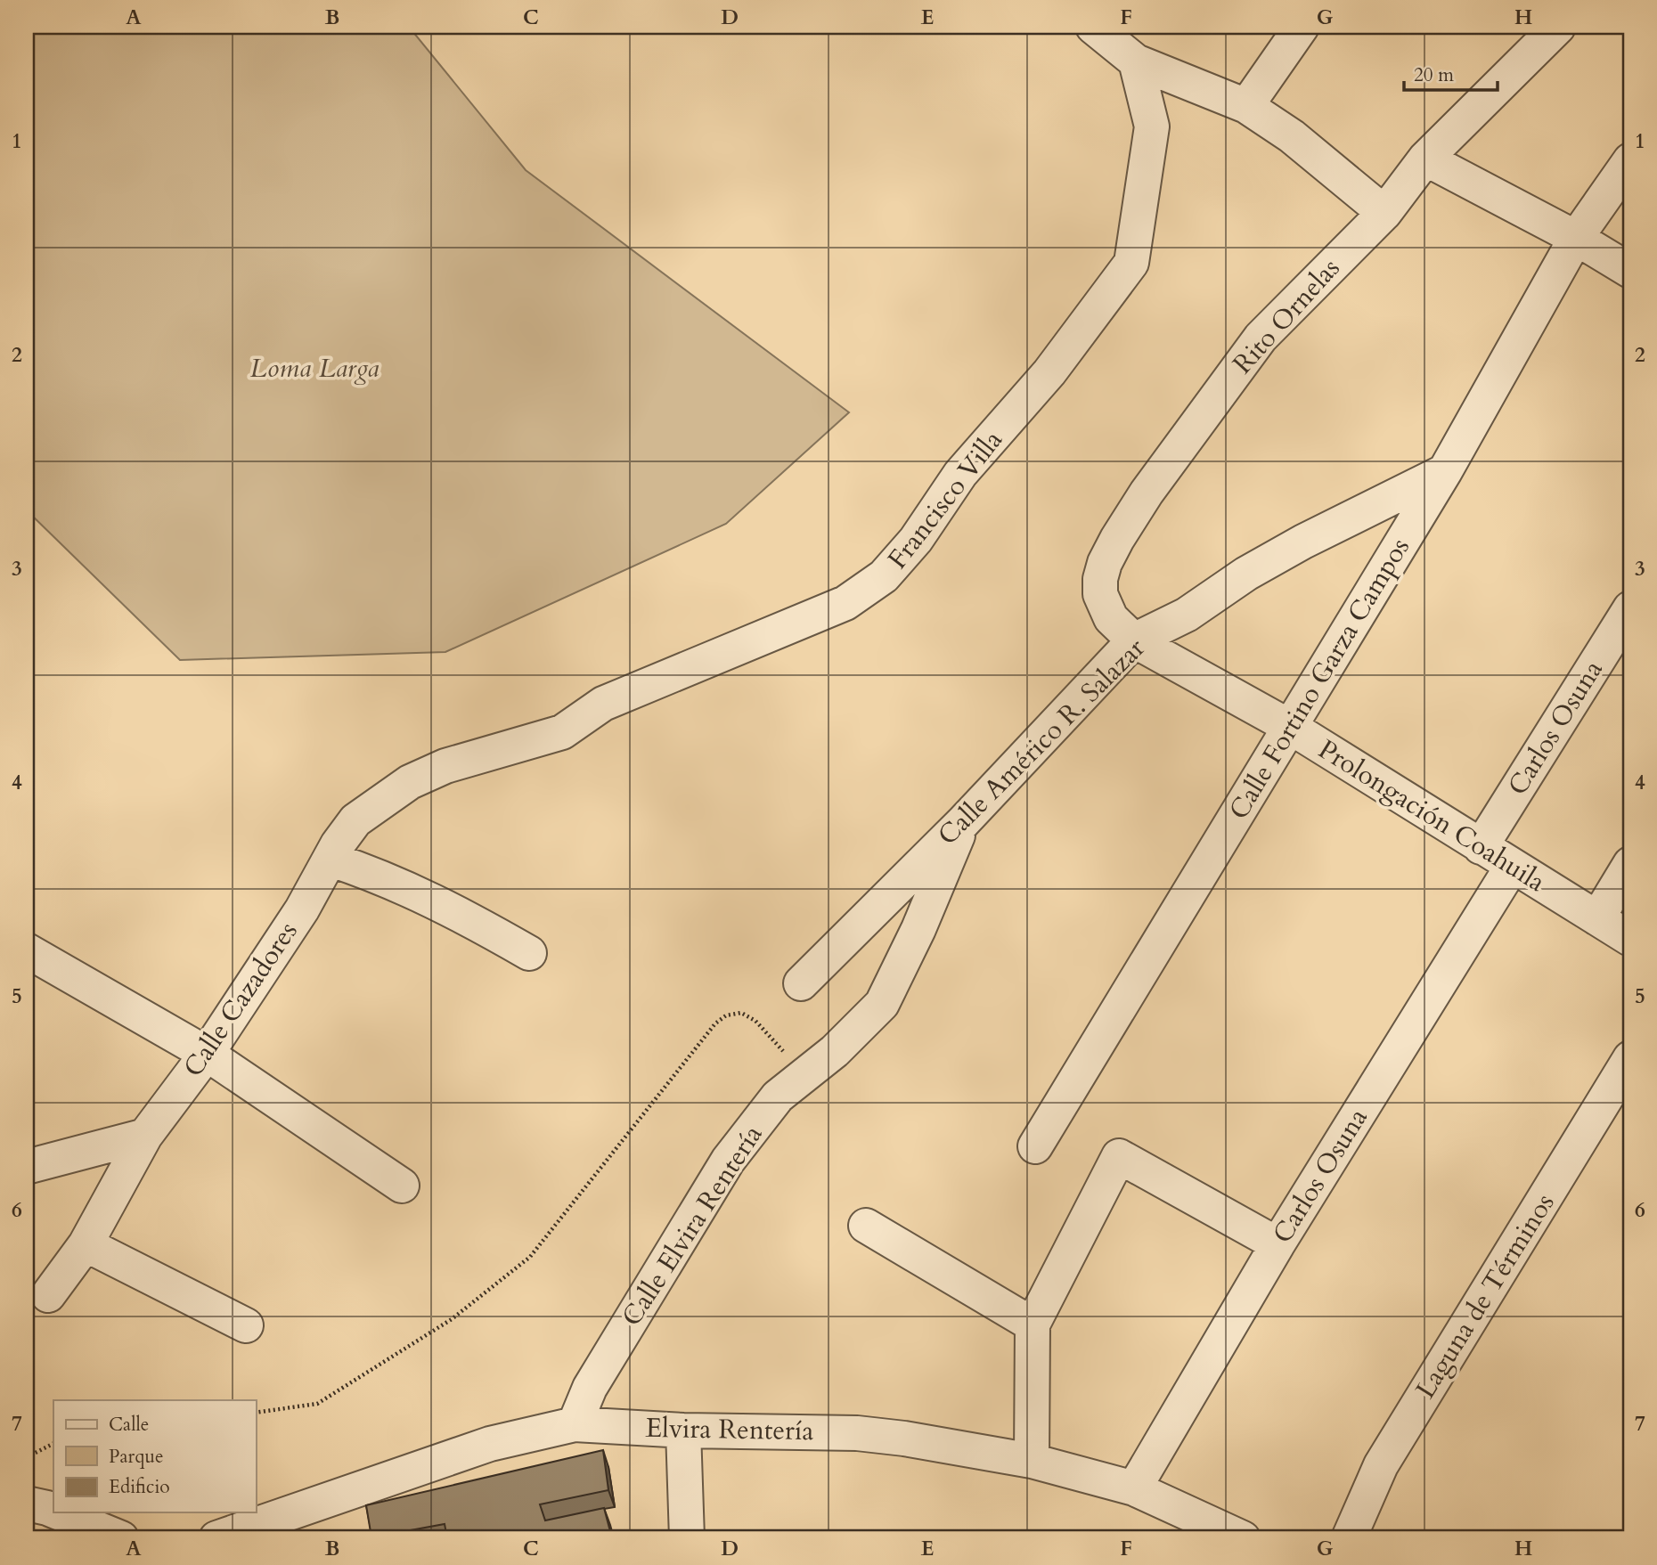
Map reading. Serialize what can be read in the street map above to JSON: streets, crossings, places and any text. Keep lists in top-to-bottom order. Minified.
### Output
{"streets":{"street":["Rito Ornelas","Francisco Villa","Calle Fortino Garza Campos","Carlos Osuna","Calle Américo R. Salazar","Prolongación Coahuila","Calle Cazadores","Calle Elvira Rentería","Laguna de Términos","Elvira Rentería"]},"crossings":[["Rito Ornelas","Calle Américo R. Salazar"],["Rito Ornelas","Prolongación Coahuila"],["Francisco Villa","Calle Cazadores"],["Calle Fortino Garza Campos","Calle Américo R. Salazar"],["Calle Fortino Garza Campos","Prolongación Coahuila"],["Carlos Osuna","Prolongación Coahuila"],["Carlos Osuna","Elvira Rentería"],["Calle Américo R. Salazar","Prolongación Coahuila"],["Calle Américo R. Salazar","Calle Elvira Rentería"],["Calle Elvira Rentería","Elvira Rentería"]],"parks":["Loma Larga"],"legend":["Calle","Parque","Edificio"],"scale_bar":"20 m","grid":{"columns":["A","B","C","D","E","F","G","H"],"rows":["1","2","3","4","5","6","7"]}}
